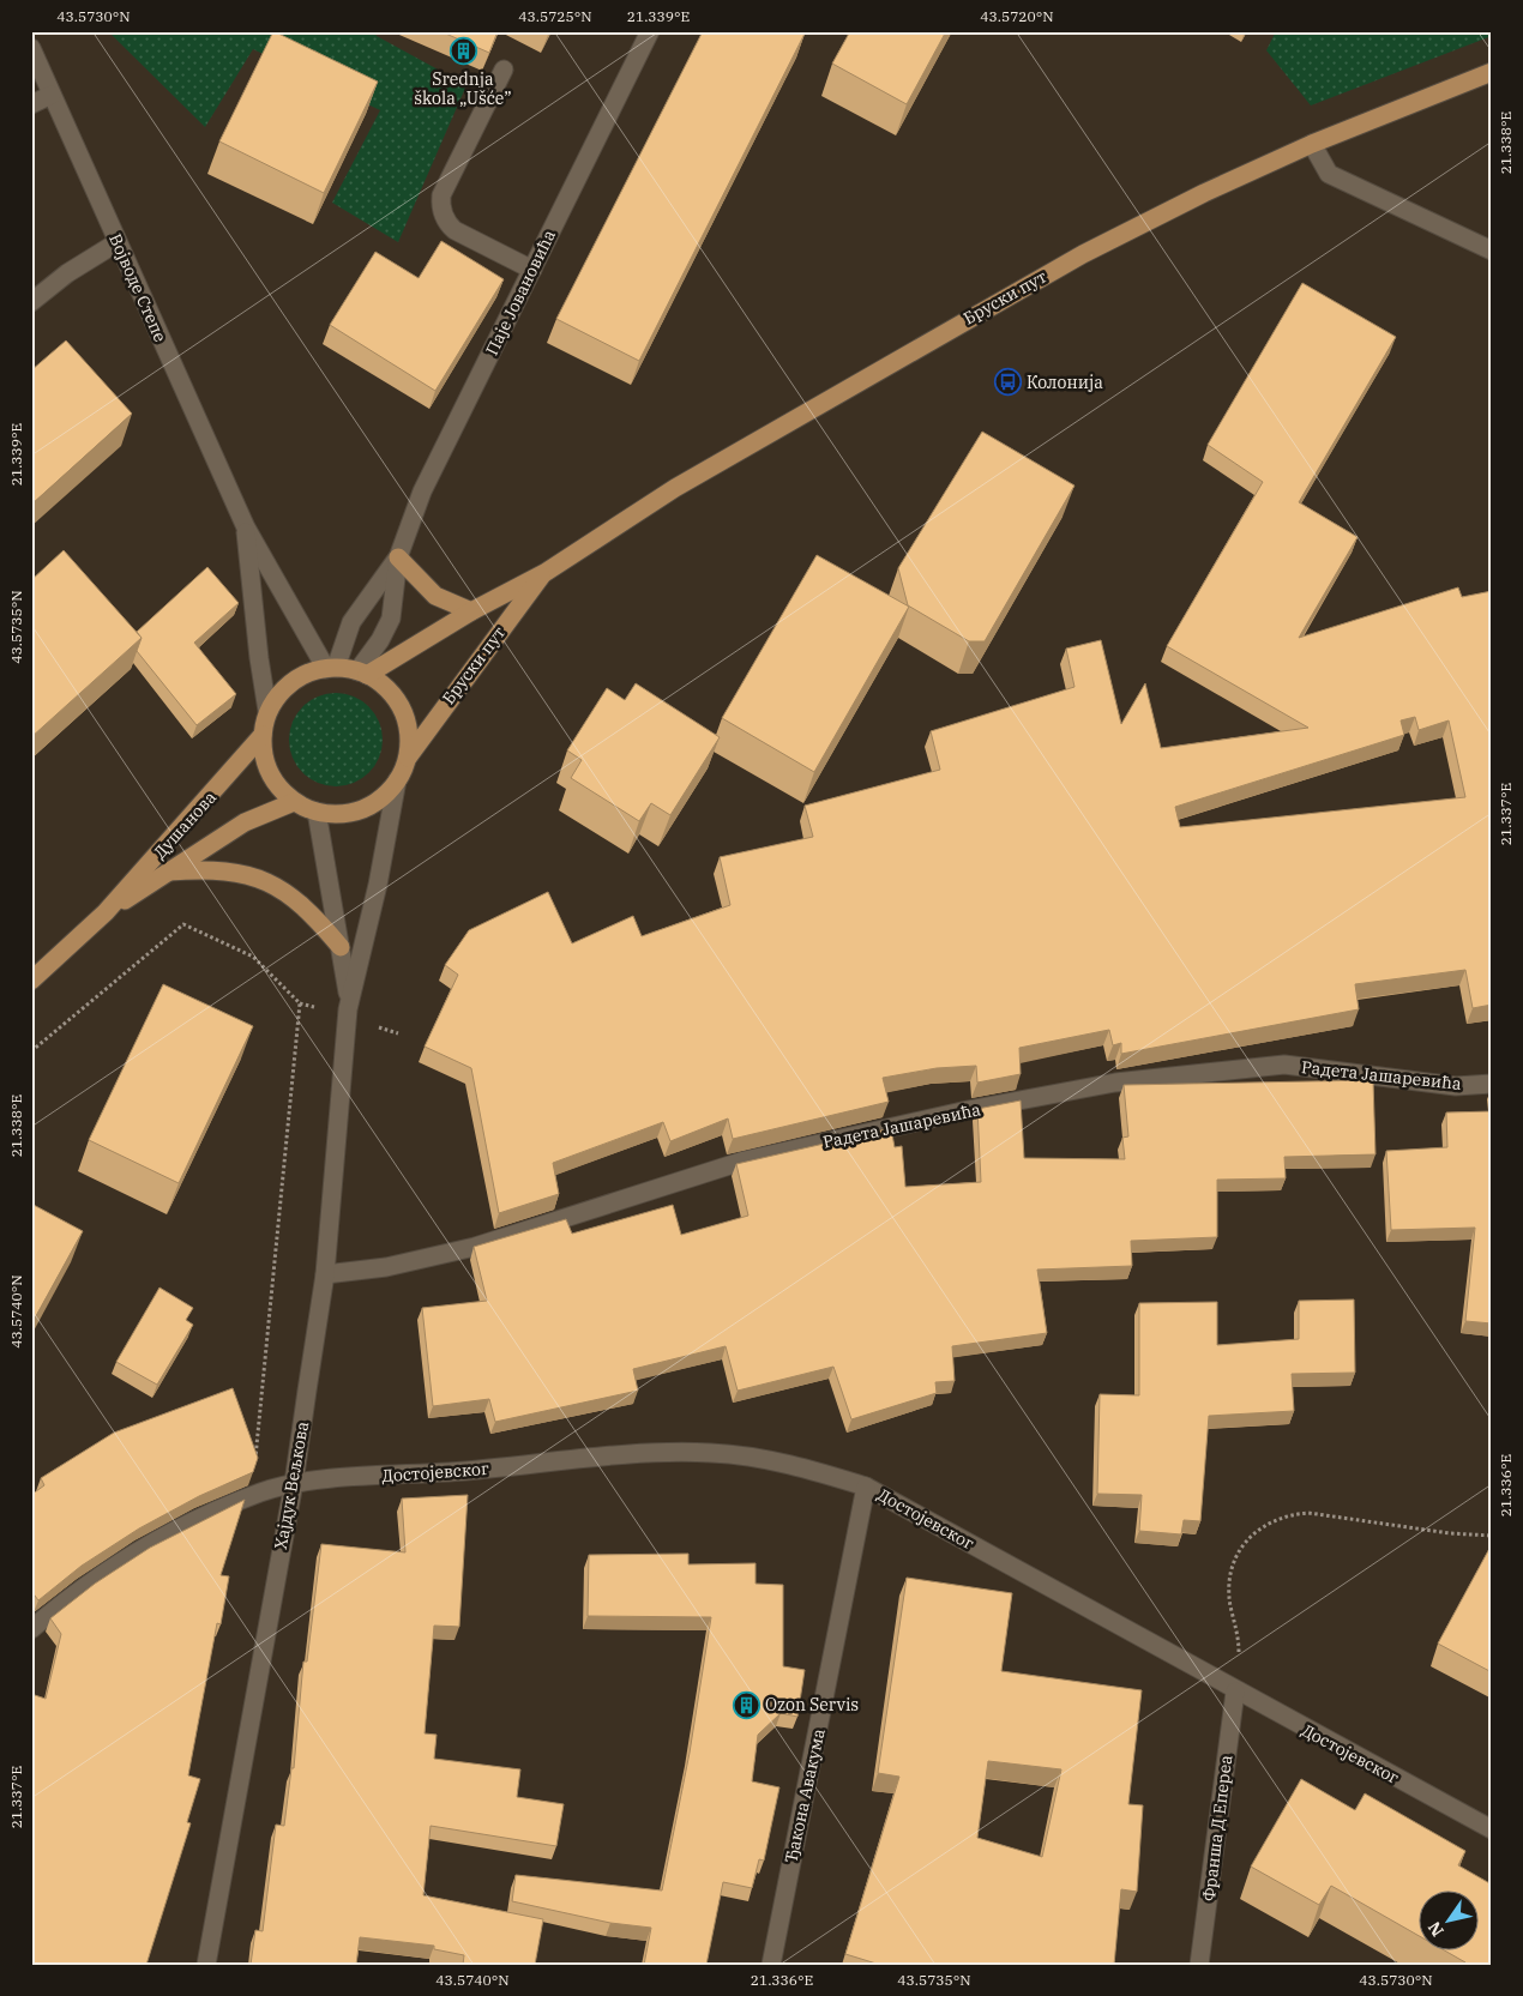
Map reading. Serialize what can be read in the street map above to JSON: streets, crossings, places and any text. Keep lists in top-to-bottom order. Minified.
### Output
{"streets":{"main road":["Бруски пут","Душанова"],"street":["Војводе Степе","Паје Јовановића","Радета Јашаревића","Достојевског","Хајдук Вељкова","Ђакона Авакума","Франша Д Епереа"]},"crossings":[["Војводе Степе","Бруски пут"],["Војводе Степе","Душанова"],["Бруски пут","Душанова"],["Радета Јашаревића","Хајдук Вељкова"],["Достојевског","Хајдук Вељкова"],["Достојевског","Ђакона Авакума"],["Достојевског","Франша Д Епереа"]],"places":{"building":["Srednja škola „Ušće”","Ozon Servis"],"bus stop":["Колонија"]},"north":"bottom left","coordinates":["43.5730°N","43.5725°N","21.339°E","43.5720°N","21.338°E","43.5735°N","21.337°E","43.5740°N","21.336°E"]}
